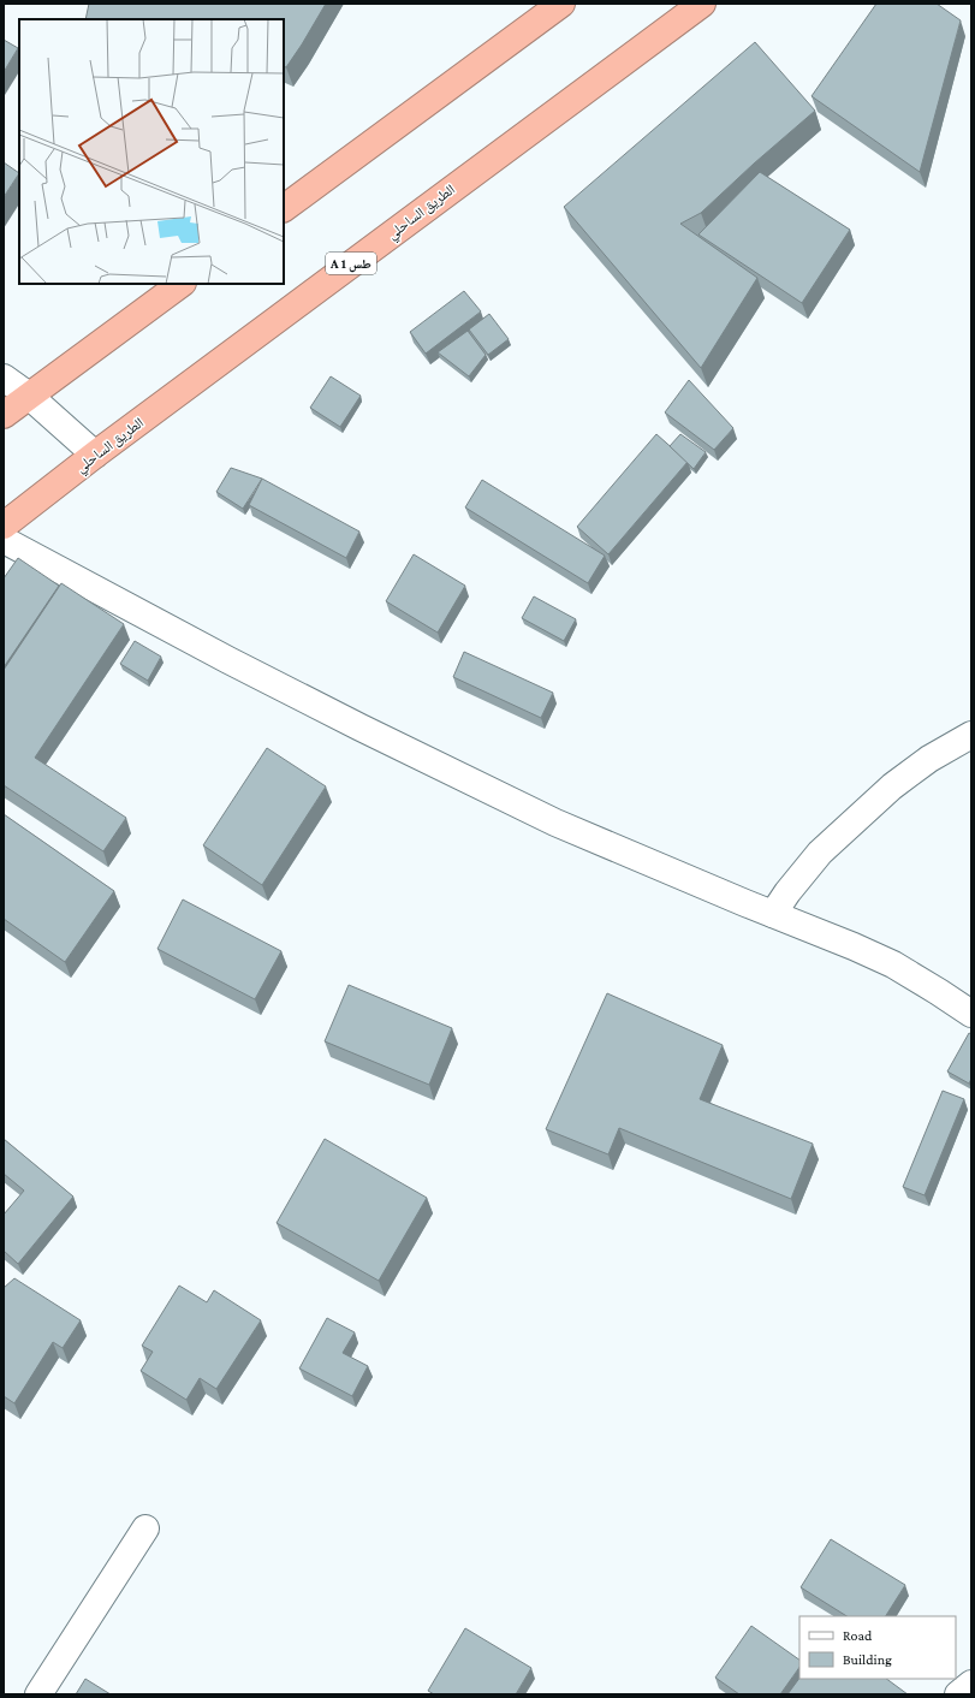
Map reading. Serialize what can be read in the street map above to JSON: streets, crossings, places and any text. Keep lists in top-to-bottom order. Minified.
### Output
{"streets":{"highway":["الطريق الساحلي","A 1 طس"]},"legend":["Road","Building"]}
